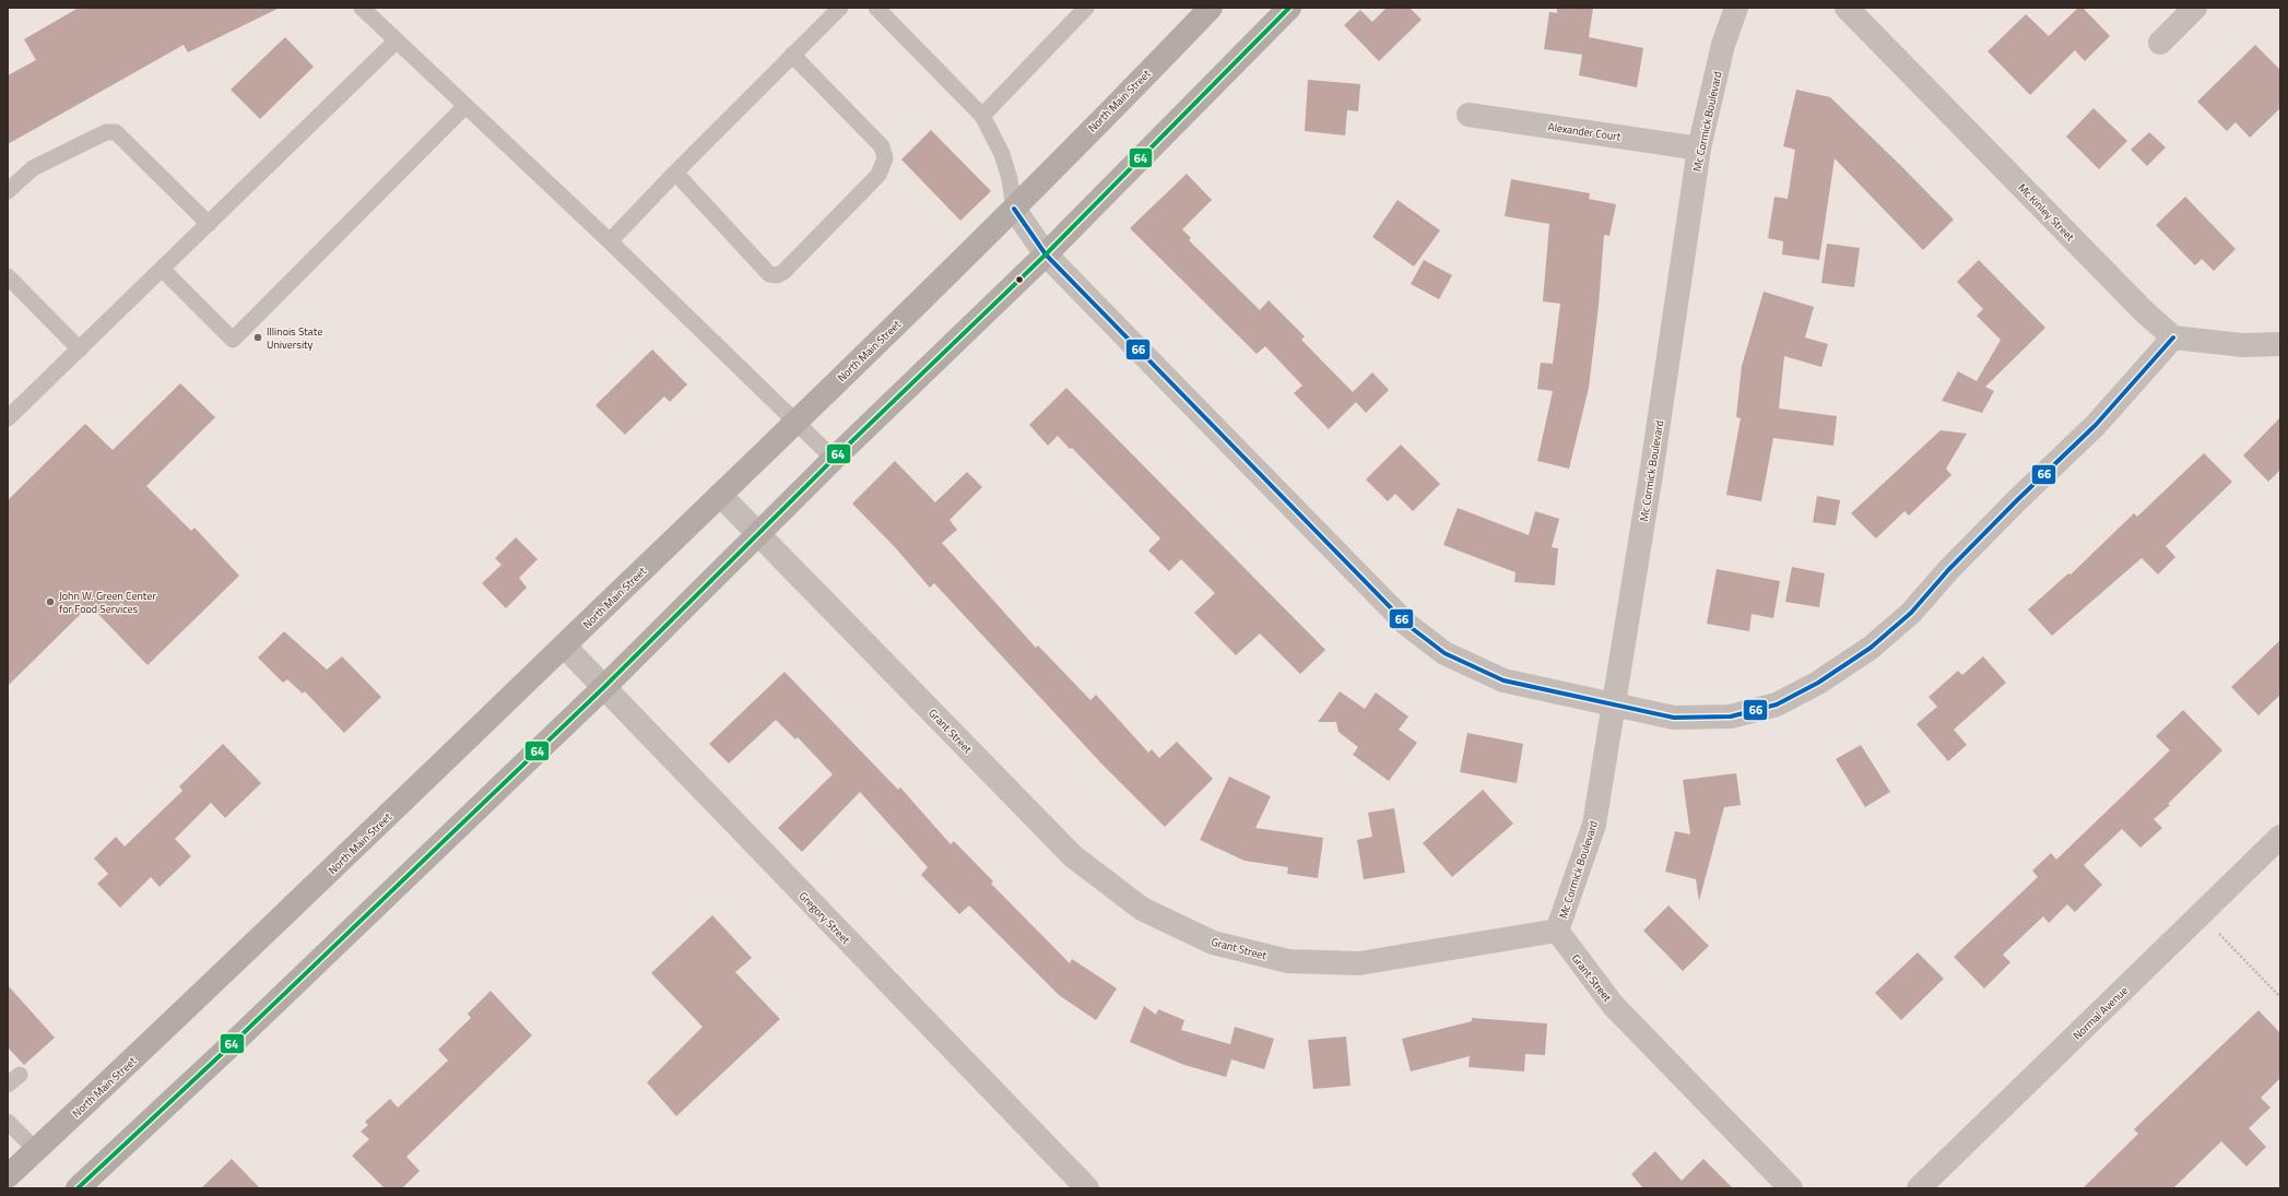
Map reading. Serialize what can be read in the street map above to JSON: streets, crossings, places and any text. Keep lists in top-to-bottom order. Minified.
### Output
{"streets":{"main road":["North Main Street"],"street":["Mc Cormick Boulevard","Alexander Court","Mc Kinley Street","Grant Street","Gregory Street","Normal Avenue"]},"crossings":[["North Main Street","Grant Street"],["North Main Street","Gregory Street"],["Mc Cormick Boulevard","Alexander Court"],["Mc Cormick Boulevard","Grant Street"]],"places":["Illinois State University","John W. Green Center for Food Services"],"lines":["transit line 64","transit line 66"]}
